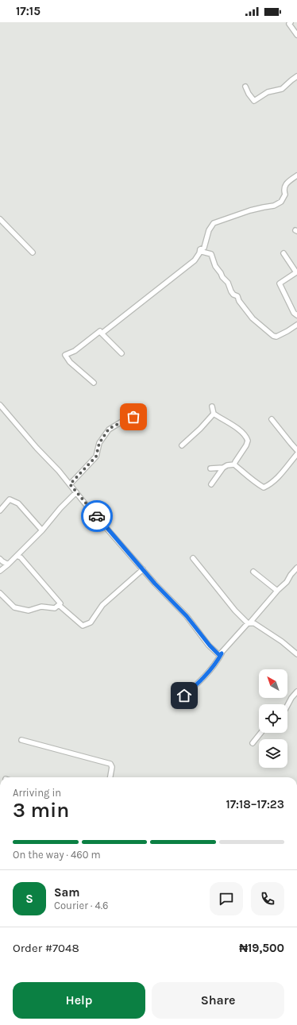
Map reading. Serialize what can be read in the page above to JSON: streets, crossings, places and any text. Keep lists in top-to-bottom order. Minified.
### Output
{"north":"top left","page":{"status":"17:15","heading":["3 min","Arriving in","17:18–17:23"],"panel":["Sam","Courier · 4.6","Order #7048","₦19,500"],"bar":"On the way · 460 m","round":"S","buttons":["Help","Share"]}}
